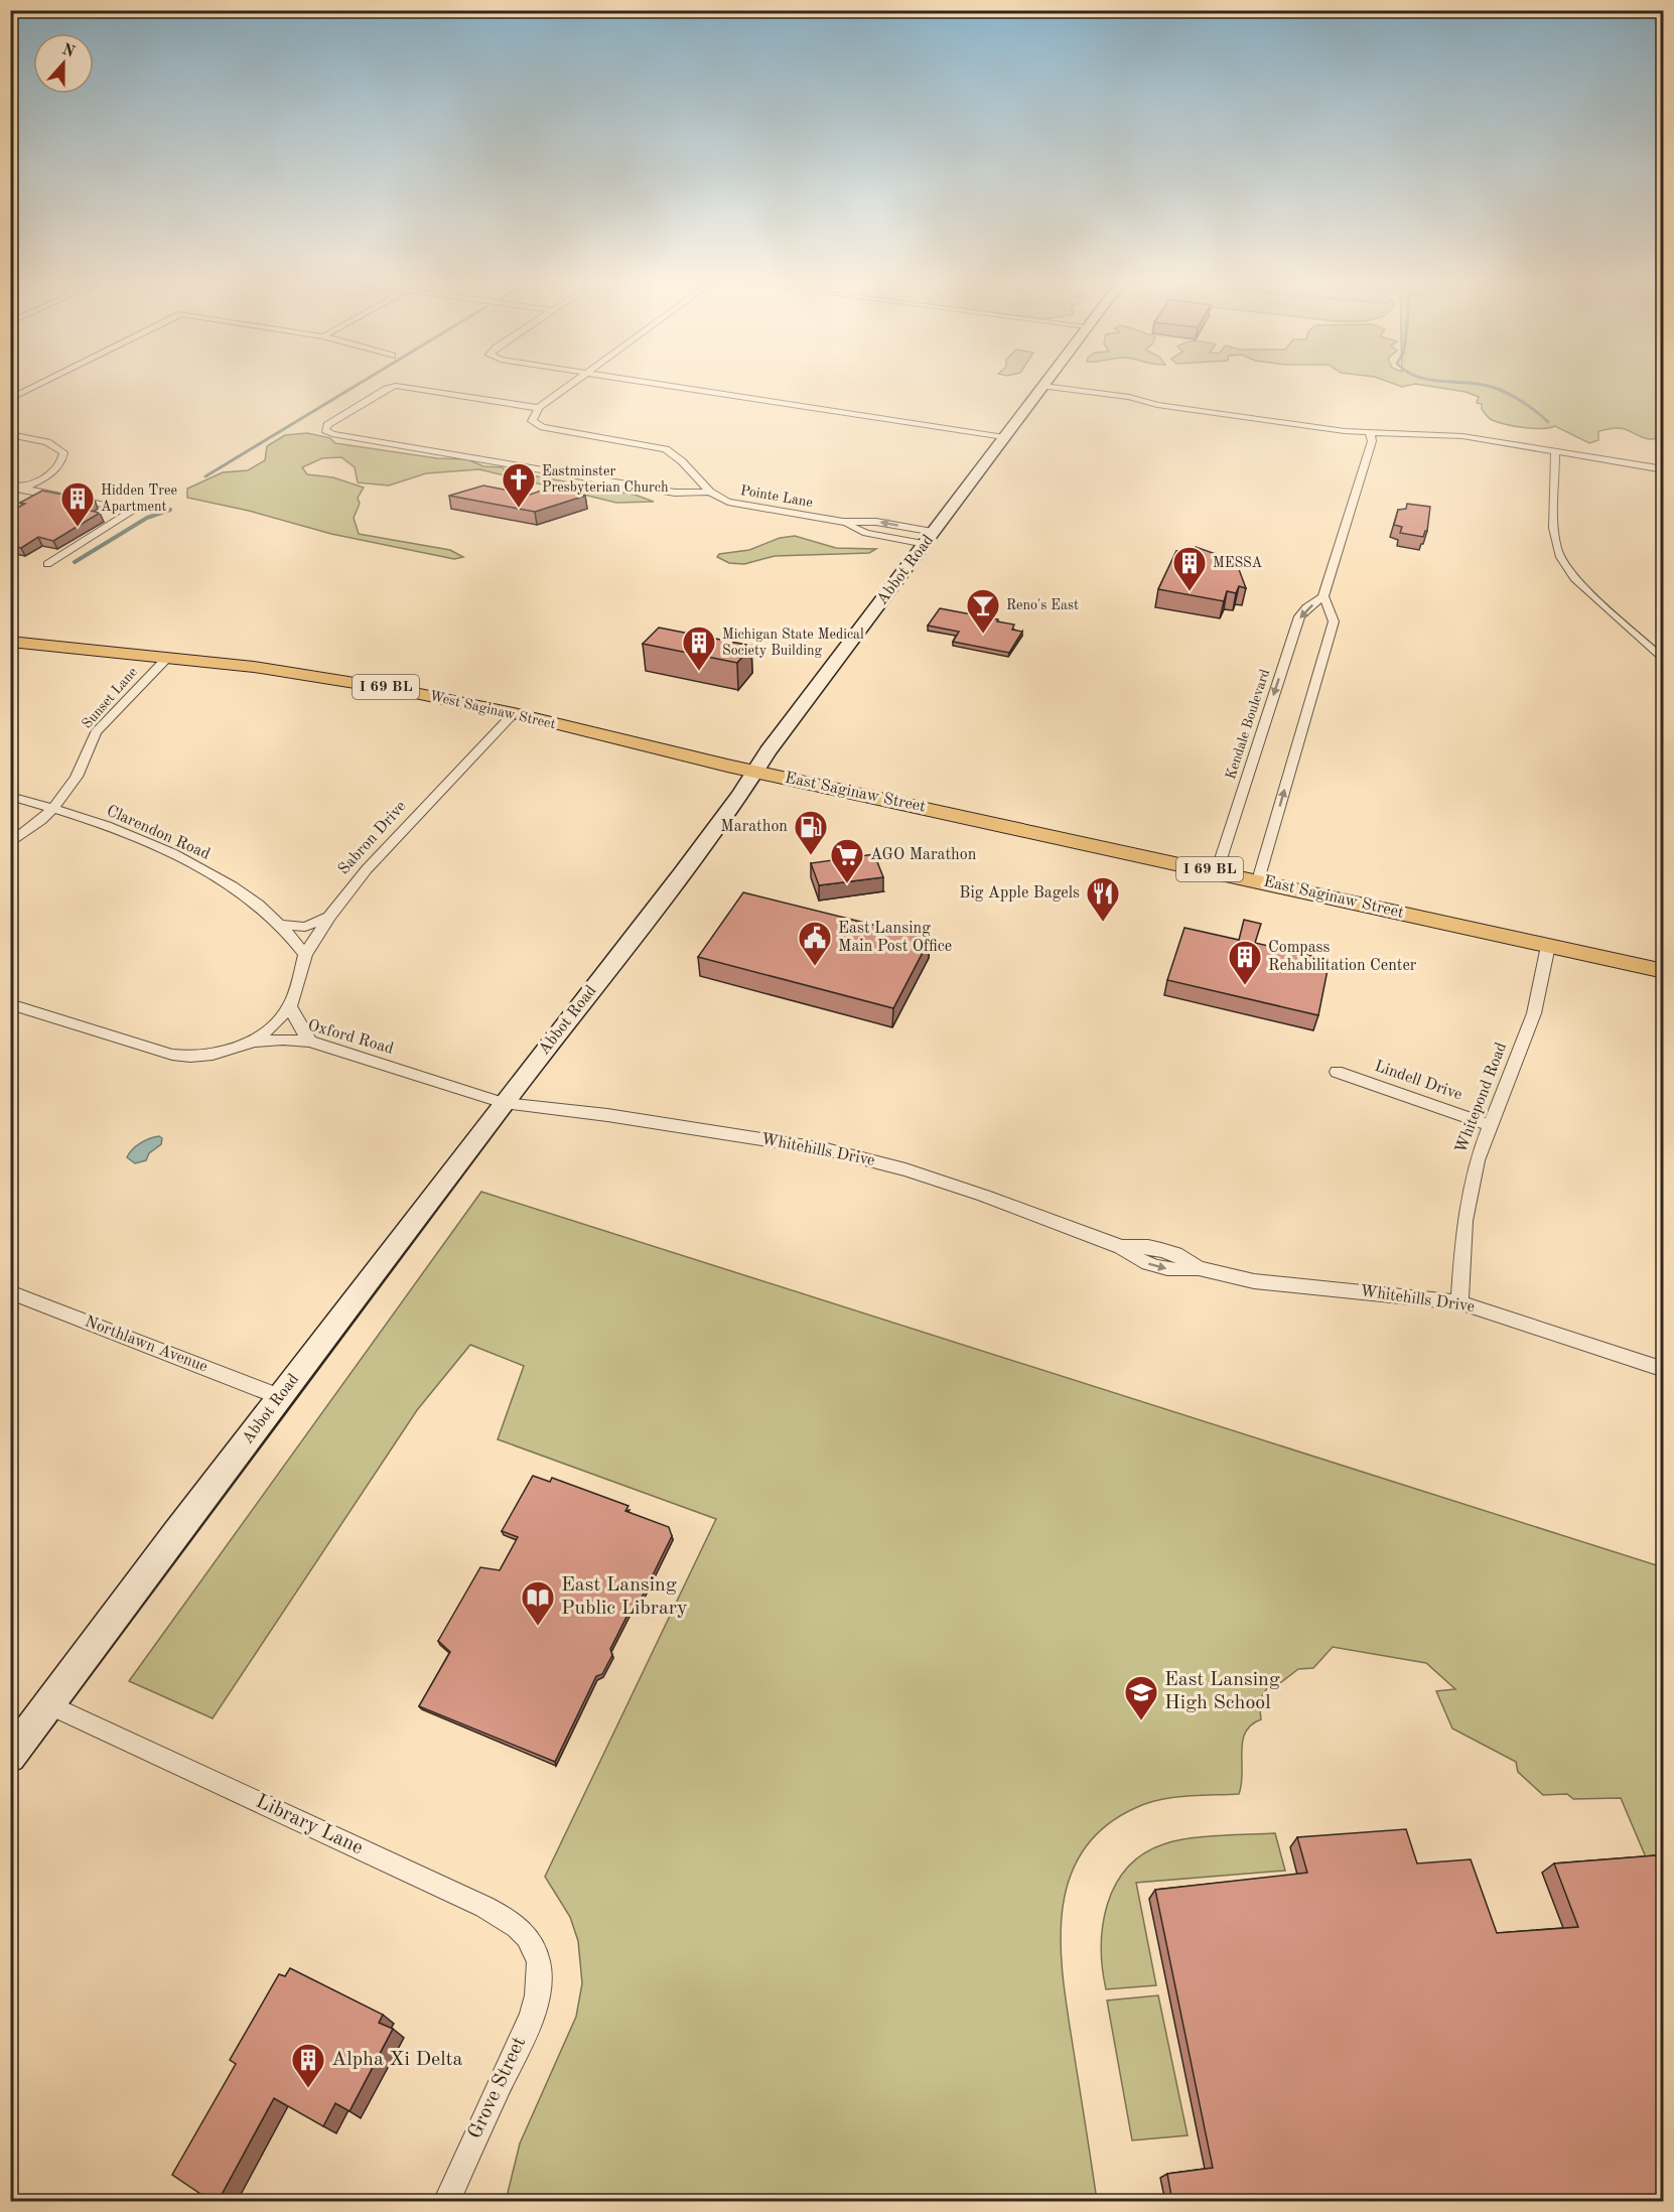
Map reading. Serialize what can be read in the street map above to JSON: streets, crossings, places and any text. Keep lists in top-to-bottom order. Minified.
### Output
{"streets":{"main road":["Abbot Road","I 69 BL","West Saginaw Street","East Saginaw Street"],"street":["Pointe Lane","Sunset Lane","Kendale Boulevard","Clarendon Road","Sabron Drive","Oxford Road","Lindell Drive","Whitepond Road","Whitehills Drive","Northlawn Avenue","Library Lane","Grove Street"]},"crossings":[["Abbot Road","West Saginaw Street"],["Abbot Road","East Saginaw Street"],["Abbot Road","Oxford Road"],["Abbot Road","Whitehills Drive"],["Abbot Road","Northlawn Avenue"],["Abbot Road","Library Lane"],["Sunset Lane","West Saginaw Street"],["Sunset Lane","Clarendon Road"],["West Saginaw Street","East Saginaw Street"],["West Saginaw Street","Sabron Drive"],["Kendale Boulevard","East Saginaw Street"],["East Saginaw Street","Whitepond Road"],["Clarendon Road","Sabron Drive"],["Sabron Drive","Oxford Road"],["Oxford Road","Whitehills Drive"],["Lindell Drive","Whitepond Road"],["Whitepond Road","Whitehills Drive"],["Library Lane","Grove Street"]],"places":{"church":["Eastminster Presbyterian Church"],"building":["Hidden Tree Apartment","MESSA","Michigan State Medical Society Building","Compass Rehabilitation Center","Alpha Xi Delta"],"bar":["Reno's East"],"fuel station":["Marathon"],"supermarket":["AGO Marathon"],"restaurant":["Big Apple Bagels"],"public building":["East Lansing Main Post Office"],"library":["East Lansing Public Library"],"school or university":["East Lansing High School"]},"north":"top"}
